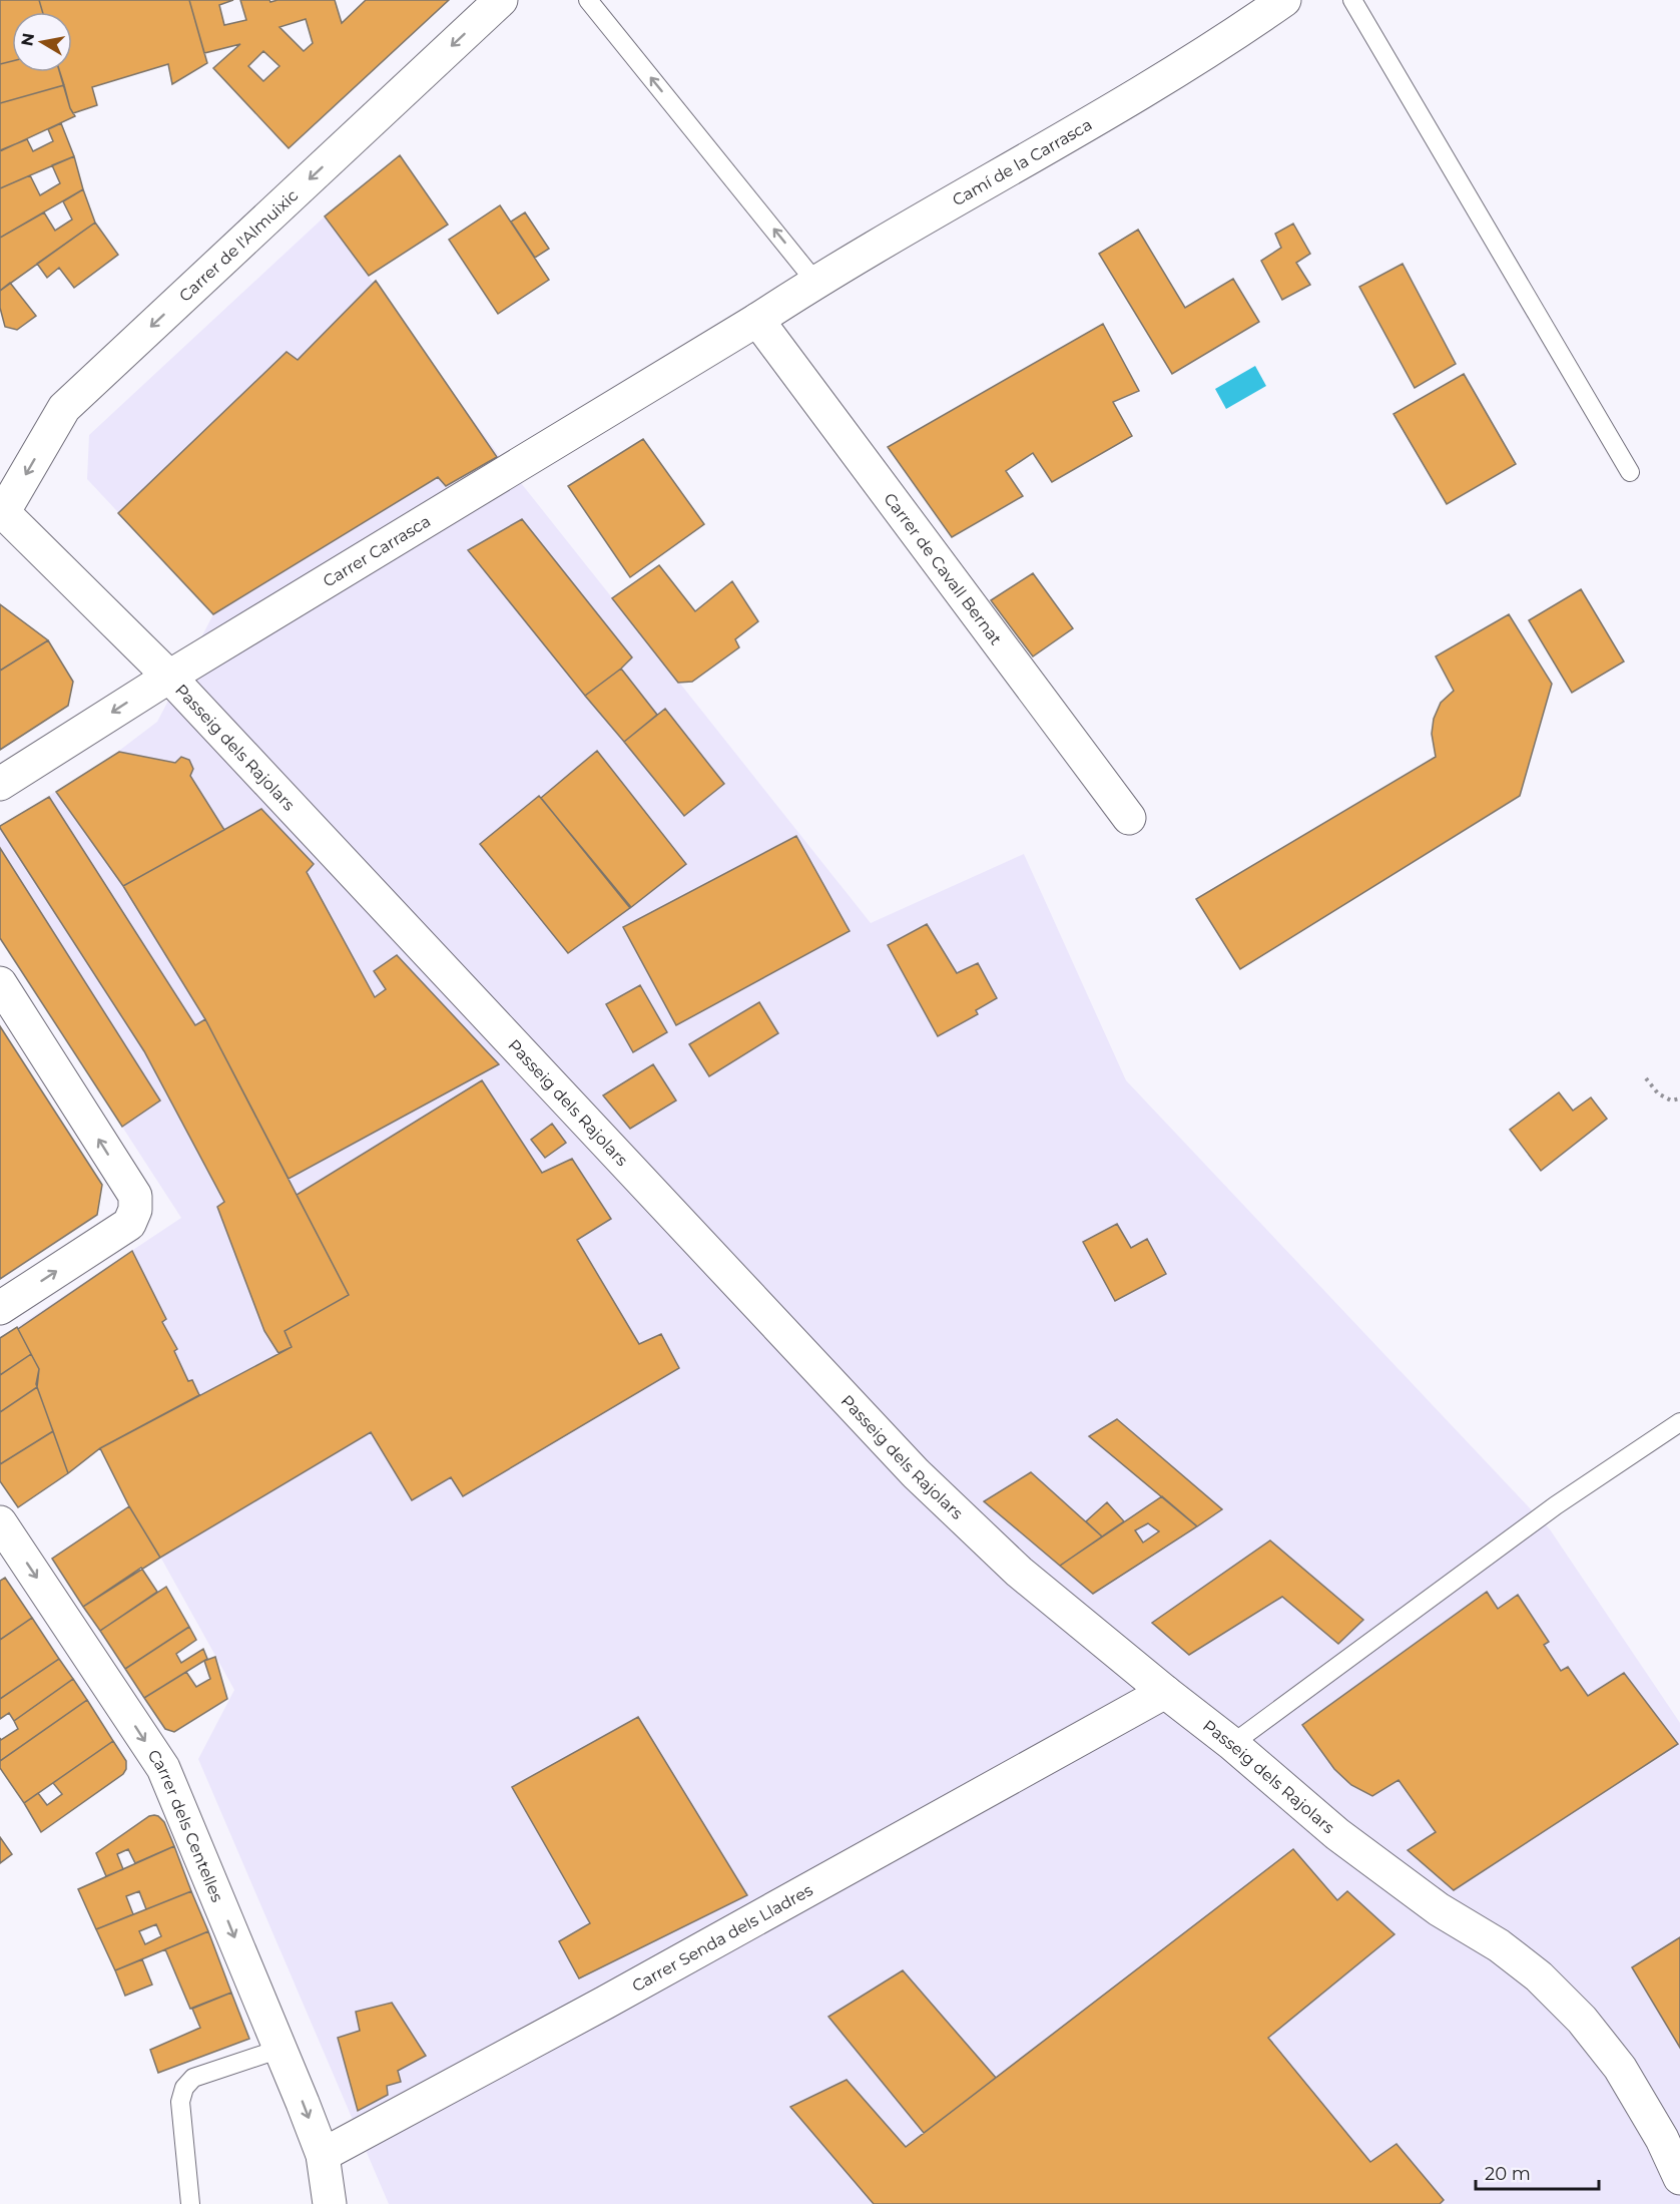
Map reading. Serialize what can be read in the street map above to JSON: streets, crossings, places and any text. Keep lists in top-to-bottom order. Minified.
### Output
{"streets":{"street":["Camí de la Carrasca","Carrer de l'Almuixic","Carrer Carrasca","Carrer de Cavall Bernat","Passeig dels Rajolars","Carrer dels Centelles","Carrer Senda dels Lladres"]},"crossings":[["Camí de la Carrasca","Carrer Carrasca"],["Camí de la Carrasca","Carrer de Cavall Bernat"],["Carrer de l'Almuixic","Passeig dels Rajolars"],["Carrer Carrasca","Carrer de Cavall Bernat"],["Carrer Carrasca","Passeig dels Rajolars"],["Passeig dels Rajolars","Carrer Senda dels Lladres"],["Carrer dels Centelles","Carrer Senda dels Lladres"]],"one_way":["Carrer de l'Almuixic","Carrer dels Centelles"],"scale_bar":"20 m","north":"left"}
